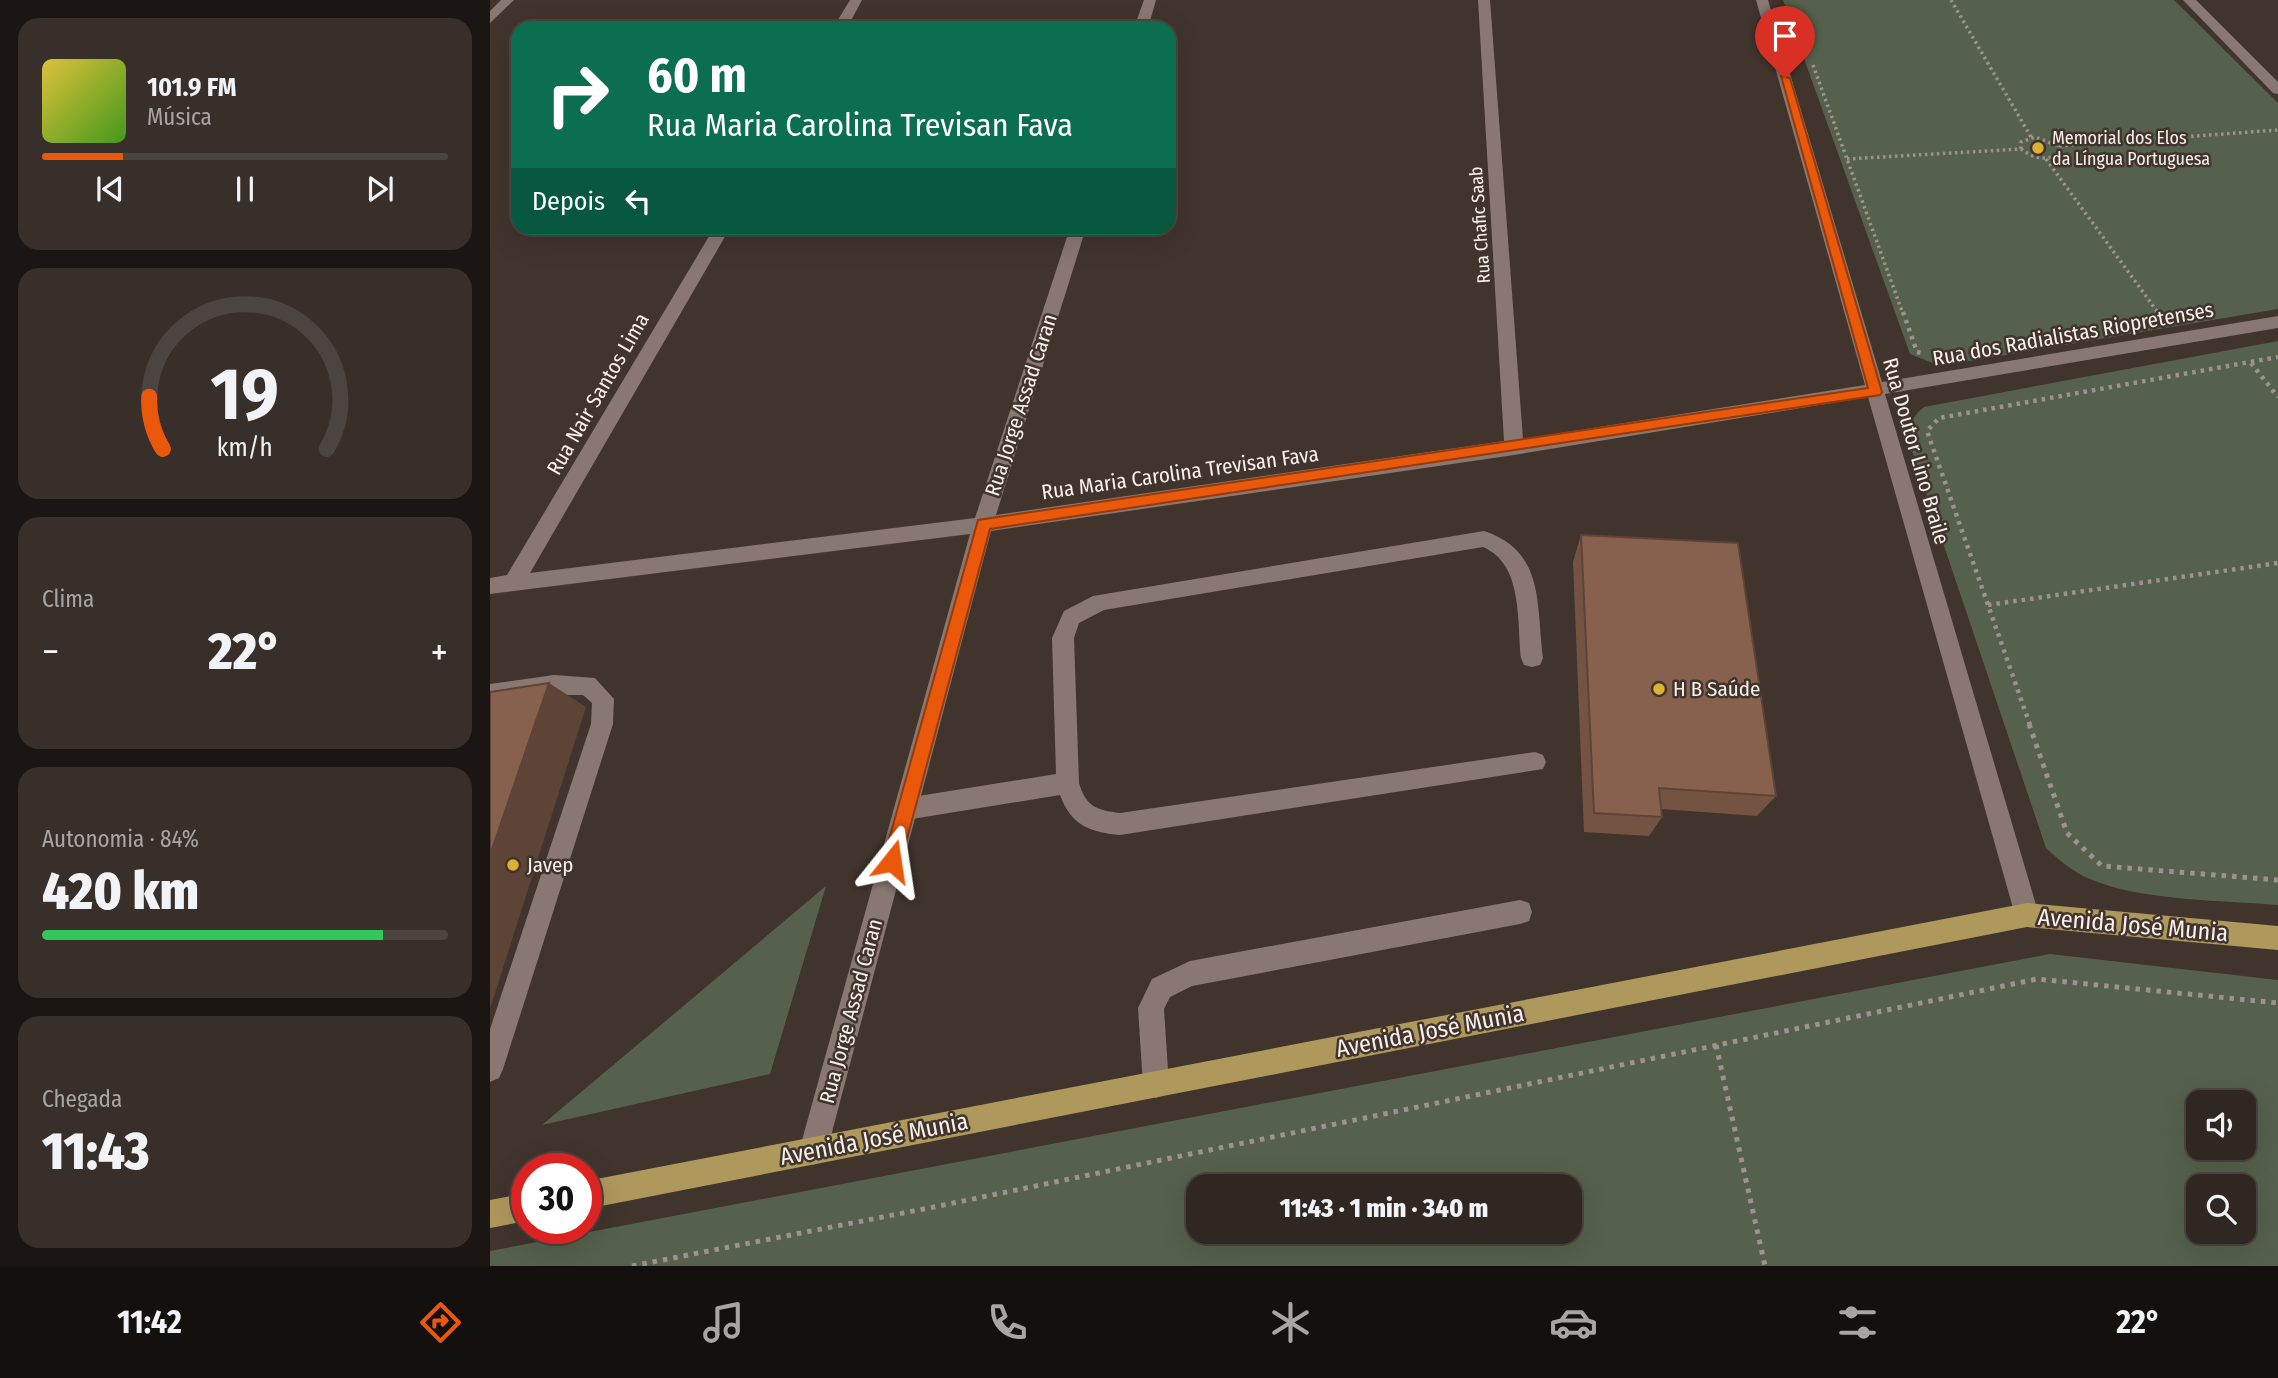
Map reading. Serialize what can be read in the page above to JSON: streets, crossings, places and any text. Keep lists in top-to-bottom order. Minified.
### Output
{"streets":{"main road":["Avenida José Munia"],"street":["Rua Chafic Saab","Rua dos Radialistas Riopretenses","Rua Nair Santos Lima","Rua Jorge Assad Caran","Rua Doutor Lino Braile","Rua Maria Carolina Trevisan Fava"]},"crossings":[["Rua Chafic Saab","Rua Maria Carolina Trevisan Fava"],["Rua dos Radialistas Riopretenses","Rua Doutor Lino Braile"],["Rua dos Radialistas Riopretenses","Rua Maria Carolina Trevisan Fava"],["Rua Nair Santos Lima","Rua Maria Carolina Trevisan Fava"],["Rua Jorge Assad Caran","Rua Maria Carolina Trevisan Fava"],["Rua Jorge Assad Caran","Avenida José Munia"],["Rua Doutor Lino Braile","Rua Maria Carolina Trevisan Fava"],["Rua Doutor Lino Braile","Avenida José Munia"]],"places":["Memorial dos Elos da Língua Portuguesa","H B Saúde","Javep"],"page":{"turn":["60 m","Rua Maria Carolina Trevisan Fava"],"song":["101.9 FM","Música"],"then":"Depois","tile":["Clima",["Autonomia · 84%","420 km"],["Chegada","11:43"]],"heat":["−","22°","+"],"limit":"30","trip":"11:43 · 1 min · 340 m","tabs":["11:42","22°"],"gauge":["19","km/h"]}}
